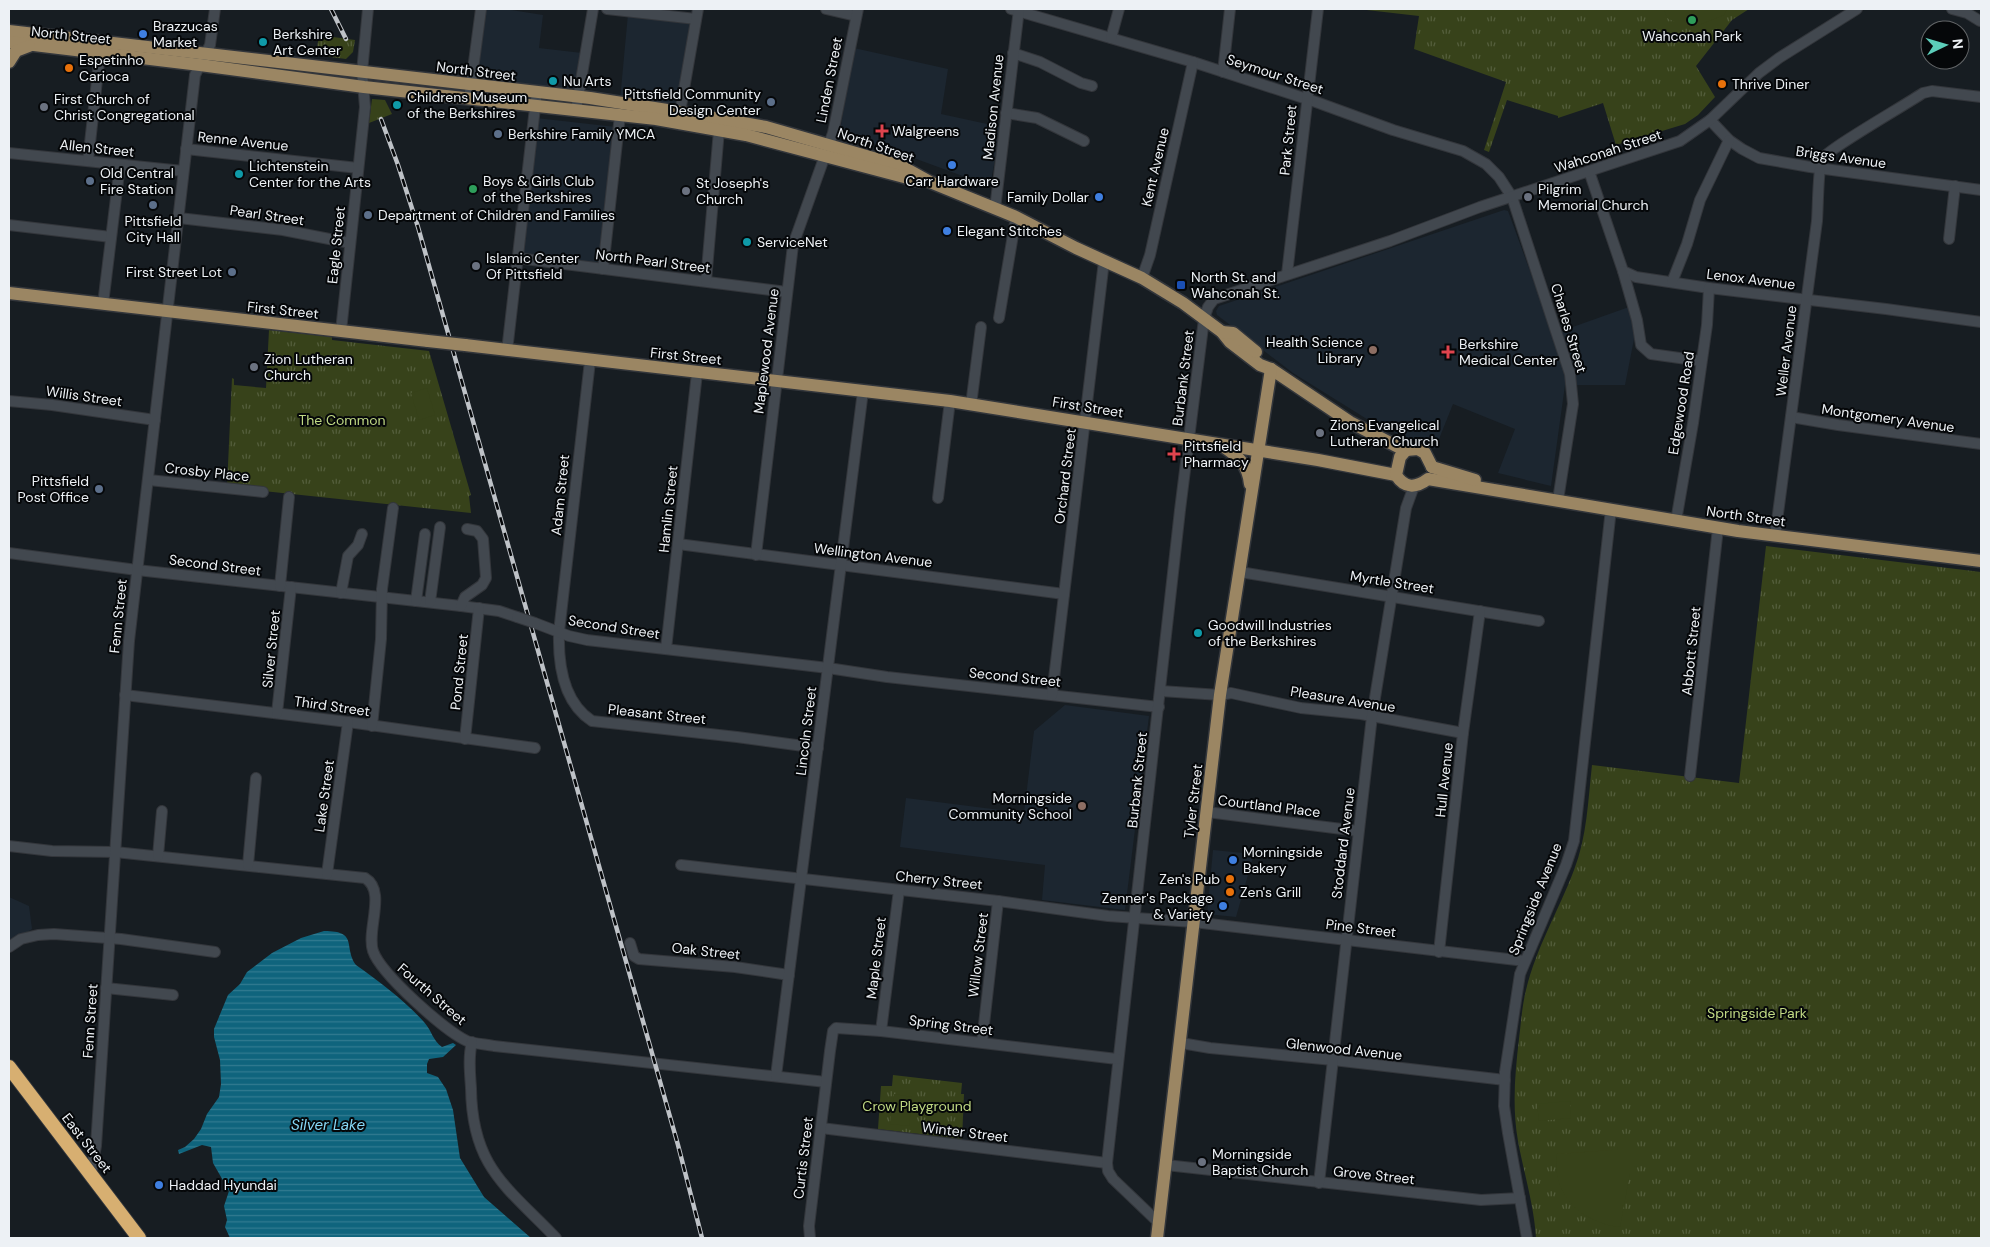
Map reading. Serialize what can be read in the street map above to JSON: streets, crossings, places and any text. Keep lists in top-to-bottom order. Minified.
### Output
{"streets":{"highway":["East Street"],"main road":["North Street","First Street","Tyler Street"],"street":["Seymour Street","Linden Street","Madison Avenue","Park Street","Renne Avenue","Allen Street","Wahconah Street","Briggs Avenue","Kent Avenue","Pearl Street","Eagle Street","North Pearl Street","Lenox Avenue","Charles Street","Maplewood Avenue","Weller Avenue","Burbank Street","Willis Street","Edgewood Road","Montgomery Avenue","Crosby Place","Orchard Street","Adam Street","Hamlin Street","Wellington Avenue","Second Street","Myrtle Street","Fenn Street","Silver Street","Abbott Street","Pond Street","Pleasure Avenue","Third Street","Pleasant Street","Lincoln Street","Hull Avenue","Lake Street","Courtland Place","Stoddard Avenue","Cherry Street","Springside Avenue","Pine Street","Oak Street","Willow Street","Maple Street","Fourth Street","Spring Street","Glenwood Avenue","Winter Street","Curtis Street","Grove Street"]},"crossings":[["North Street","Linden Street"],["North Street","Madison Avenue"],["North Street","Wahconah Street"],["North Street","Kent Avenue"],["North Street","Eagle Street"],["North Street","First Street"],["North Street","Charles Street"],["North Street","Maplewood Avenue"],["North Street","Weller Avenue"],["North Street","Burbank Street"],["North Street","Edgewood Road"],["North Street","Orchard Street"],["North Street","Fenn Street"],["North Street","Abbott Street"],["North Street","Tyler Street"],["North Street","Stoddard Avenue"],["North Street","Springside Avenue"],["Seymour Street","Madison Avenue"],["Seymour Street","Park Street"],["Seymour Street","Wahconah Street"],["Seymour Street","Kent Avenue"],["Seymour Street","Charles Street"],["Linden Street","Maplewood Avenue"],["Park Street","Wahconah Street"],["Renne Avenue","Eagle Street"],["Renne Avenue","Fenn Street"],["Allen Street","Fenn Street"],["Wahconah Street","Briggs Avenue"],["Wahconah Street","Charles Street"],["Wahconah Street","Burbank Street"],["Briggs Avenue","Weller Avenue"],["Pearl Street","Eagle Street"],["Pearl Street","Fenn Street"],["Eagle Street","First Street"],["North Pearl Street","Maplewood Avenue"],["Lenox Avenue","Weller Avenue"],["Lenox Avenue","Edgewood Road"],["First Street","Maplewood Avenue"],["First Street","Burbank Street"],["First Street","Orchard Street"],["First Street","Adam Street"],["First Street","Hamlin Street"],["First Street","Fenn Street"],["First Street","Lincoln Street"],["First Street","Tyler Street"],["First Street","Stoddard Avenue"],["Maplewood Avenue","Wellington Avenue"],["Weller Avenue","Montgomery Avenue"],["Burbank Street","Second Street"],["Burbank Street","Pleasure Avenue"],["Burbank Street","Cherry Street"],["Burbank Street","Spring Street"],["Burbank Street","Winter Street"],["Willis Street","Fenn Street"],["Crosby Place","Fenn Street"],["Orchard Street","Wellington Avenue"],["Orchard Street","Second Street"],["Adam Street","Second Street"],["Adam Street","Pleasant Street"],["Hamlin Street","Wellington Avenue"],["Hamlin Street","Second Street"],["Wellington Avenue","Lincoln Street"],["Second Street","Fenn Street"],["Second Street","Silver Street"],["Second Street","Pond Street"],["Second Street","Pleasant Street"],["Second Street","Lincoln Street"],["Myrtle Street","Hull Avenue"],["Myrtle Street","Tyler Street"],["Myrtle Street","Stoddard Avenue"],["Fenn Street","Third Street"],["Fenn Street","Fourth Street"],["Fenn Street","East Street"],["Silver Street","Third Street"],["Pond Street","Third Street"],["Pleasure Avenue","Hull Avenue"],["Pleasure Avenue","Tyler Street"],["Pleasure Avenue","Stoddard Avenue"],["Third Street","Lake Street"],["Pleasant Street","Lincoln Street"],["Lincoln Street","Cherry Street"],["Lincoln Street","Oak Street"],["Lincoln Street","Fourth Street"],["Hull Avenue","Pine Street"],["Lake Street","Fourth Street"],["Tyler Street","Courtland Place"],["Tyler Street","Cherry Street"],["Tyler Street","Pine Street"],["Tyler Street","Glenwood Avenue"],["Tyler Street","Grove Street"],["Courtland Place","Stoddard Avenue"],["Stoddard Avenue","Pine Street"],["Stoddard Avenue","Glenwood Avenue"],["Stoddard Avenue","Grove Street"],["Cherry Street","Pine Street"],["Cherry Street","Willow Street"],["Cherry Street","Maple Street"],["Springside Avenue","Pine Street"],["Springside Avenue","Glenwood Avenue"],["Springside Avenue","Grove Street"],["Willow Street","Spring Street"],["Maple Street","Spring Street"],["Fourth Street","Spring Street"],["Fourth Street","Curtis Street"],["Spring Street","Curtis Street"],["Winter Street","Curtis Street"]],"water":["Silver Lake"],"parks":["The Common","Springside Park","Crow Playground"],"places":{"other":["Wahconah Park","Brazzucas Market","Berkshire Art Center","Espetinho Carioca","Nu Arts","Thrive Diner","Pittsfield Community Design Center","Childrens Museum of the Berkshires","First Church of Christ Congregational","Berkshire Family YMCA","Carr Hardware","Lichtenstein Center for the Arts","Old Central Fire Station","Boys & Girls Club of the Berkshires","St Joseph's Church","Family Dollar","Pilgrim Memorial Church","Pittsfield City Hall","Department of Children and Families","Elegant Stitches","ServiceNet","Islamic Center Of Pittsfield","First Street Lot","Health Science Library","Zion Lutheran Church","Zions Evangelical Lutheran Church","Pittsfield Post Office","Goodwill Industries of the Berkshires","Morningside Community School","Morningside Bakery","Zen's Pub","Zen's Grill","Zenner's Package & Variety","Morningside Baptist Church","Haddad Hyundai"],"health":["Walgreens","Berkshire Medical Center","Pittsfield Pharmacy"],"transit":["North St. and Wahconah St."]},"north":"right"}
